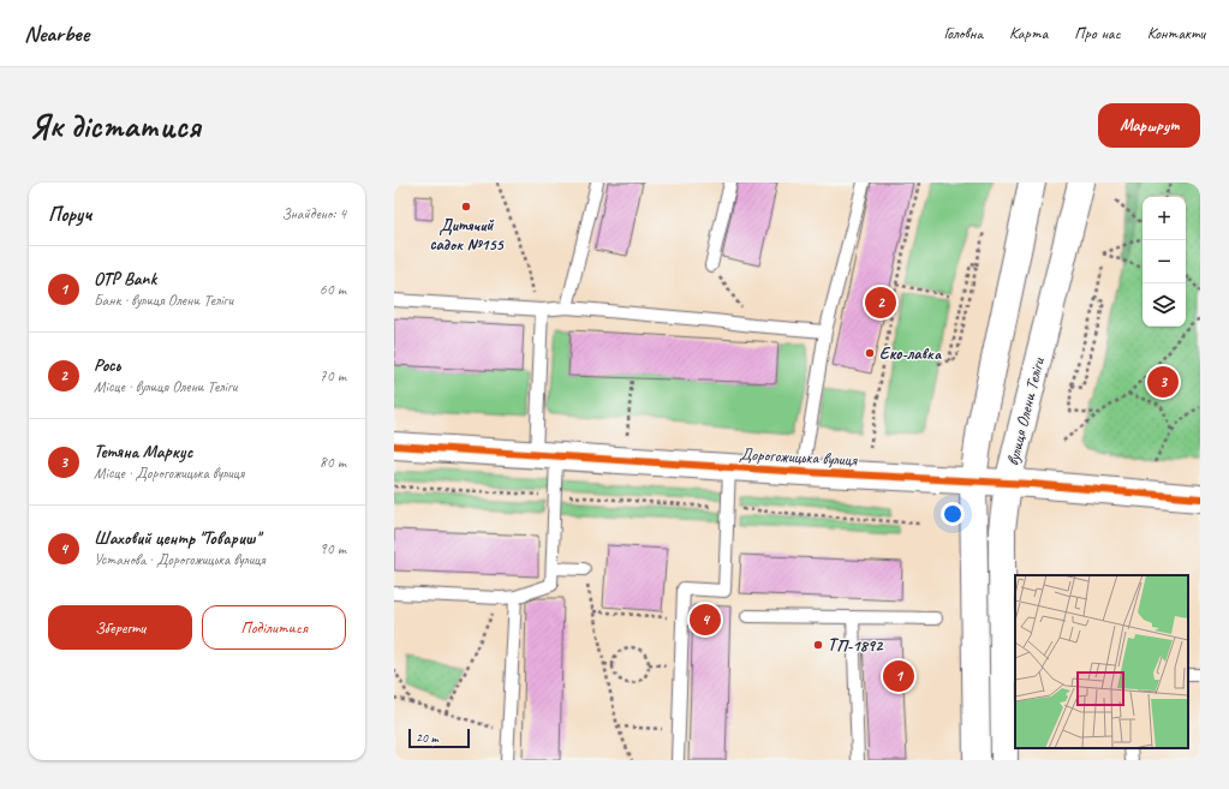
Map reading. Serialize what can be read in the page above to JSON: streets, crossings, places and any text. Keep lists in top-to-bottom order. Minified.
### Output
{"streets":{"main road":["вулиця Олени Теліги","Дорогожицька вулиця"]},"crossings":[["вулиця Олени Теліги","Дорогожицька вулиця"]],"places":["Дитячий садок №155","Еко-лавка","ТП-1892"],"scale_bar":"20 m","page":{"header":"Nearbee","nav":["Головна","Карта","Про нас","Контакти"],"buttons":["Маршрут",["Зберегти","Поділитися"]],"title":"Як дістатися","heading":["Поруч","Знайдено: 4"],"map_buttons":["+","−"],"list":[{"mark":"1","name":"OTP Bank","note":"Банк · вулиця Олени Теліги","value":"60 m"},{"mark":"2","name":"Рось","note":"Місце · вулиця Олени Теліги","value":"70 m"},{"mark":"3","name":"Тетяна Маркус","note":"Місце · Дорогожицька вулиця","value":"80 m"},{"mark":"4","name":"Шаховий центр \"Товариш\"","note":"Установа · Дорогожицька вулиця","value":"90 m"}],"pins":["2","3","4","1"],"scale":"20 m"}}
